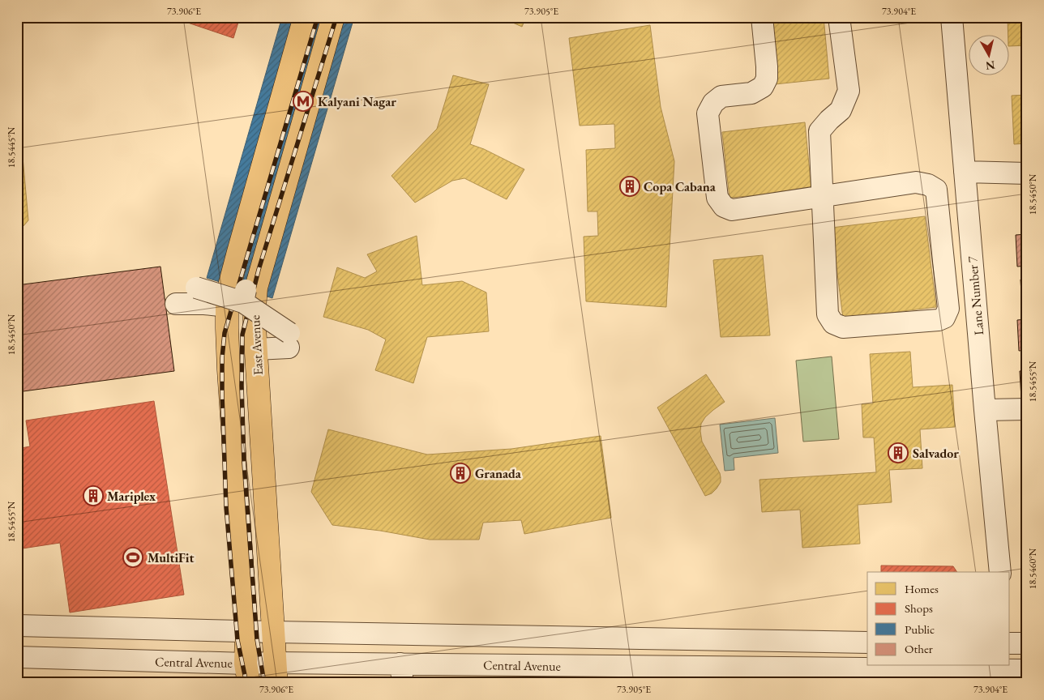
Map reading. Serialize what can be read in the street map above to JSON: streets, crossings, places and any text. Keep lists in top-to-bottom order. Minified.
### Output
{"streets":{"main road":["East Avenue"],"street":["Lane Number 7","Central Avenue"]},"crossings":[["East Avenue","Central Avenue"]],"places":{"metro station":["Kalyani Nagar"],"building":["Copa Cabana","Salvador","Granada","Mariplex"],"sports":["MultiFit"]},"legend":["Homes","Shops","Public","Other"],"north":"bottom","coordinates":["73.906°E","73.905°E","73.904°E","18.5445°N","18.5450°N","18.5455°N","18.5460°N"]}
